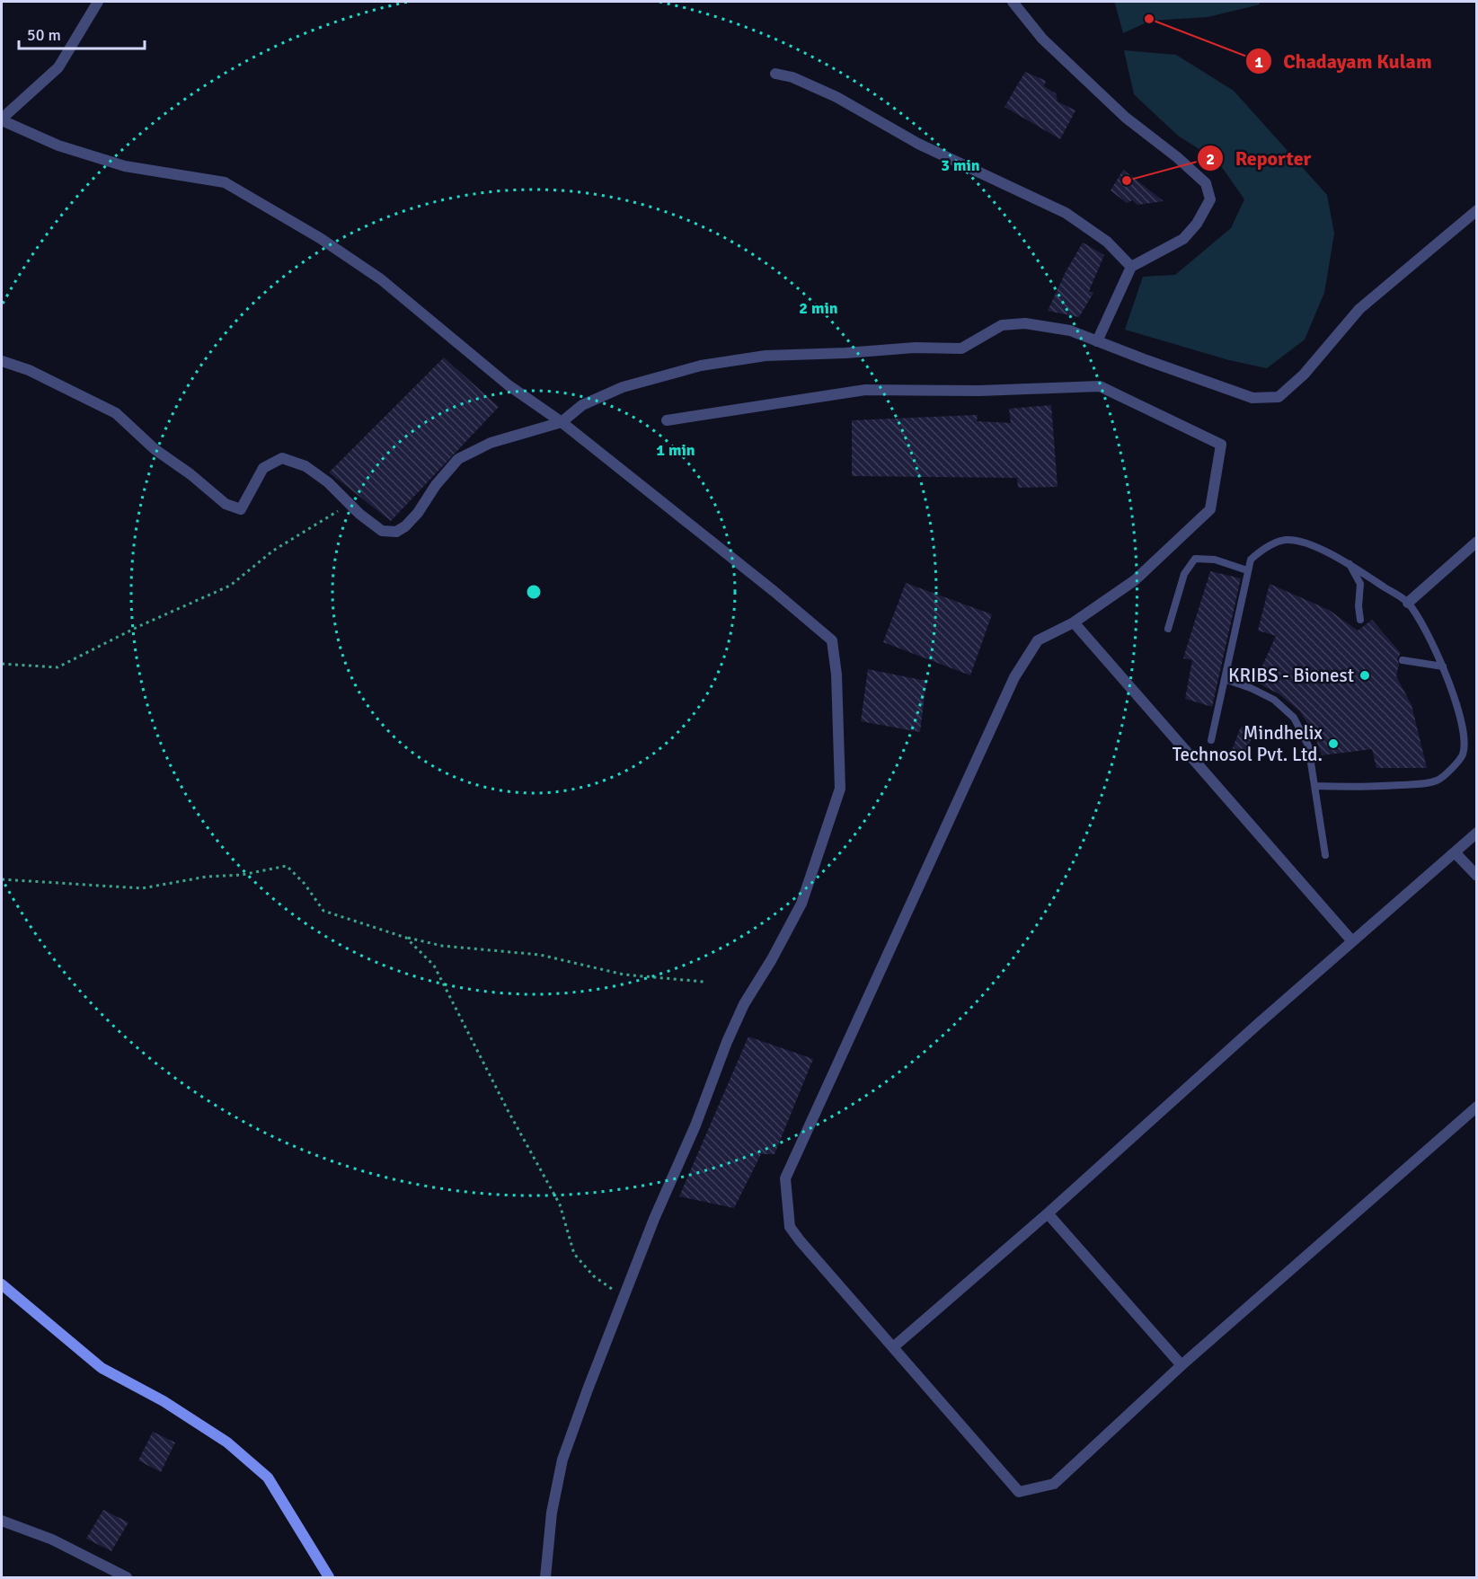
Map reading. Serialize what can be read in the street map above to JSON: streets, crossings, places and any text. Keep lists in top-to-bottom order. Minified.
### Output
{"places":["Chadayam Kulam","Reporter","KRIBS - Bionest","Mindhelix Technosol Pvt. Ltd."],"scale_bar":"50 m","rings":["3 min","2 min","1 min"]}
